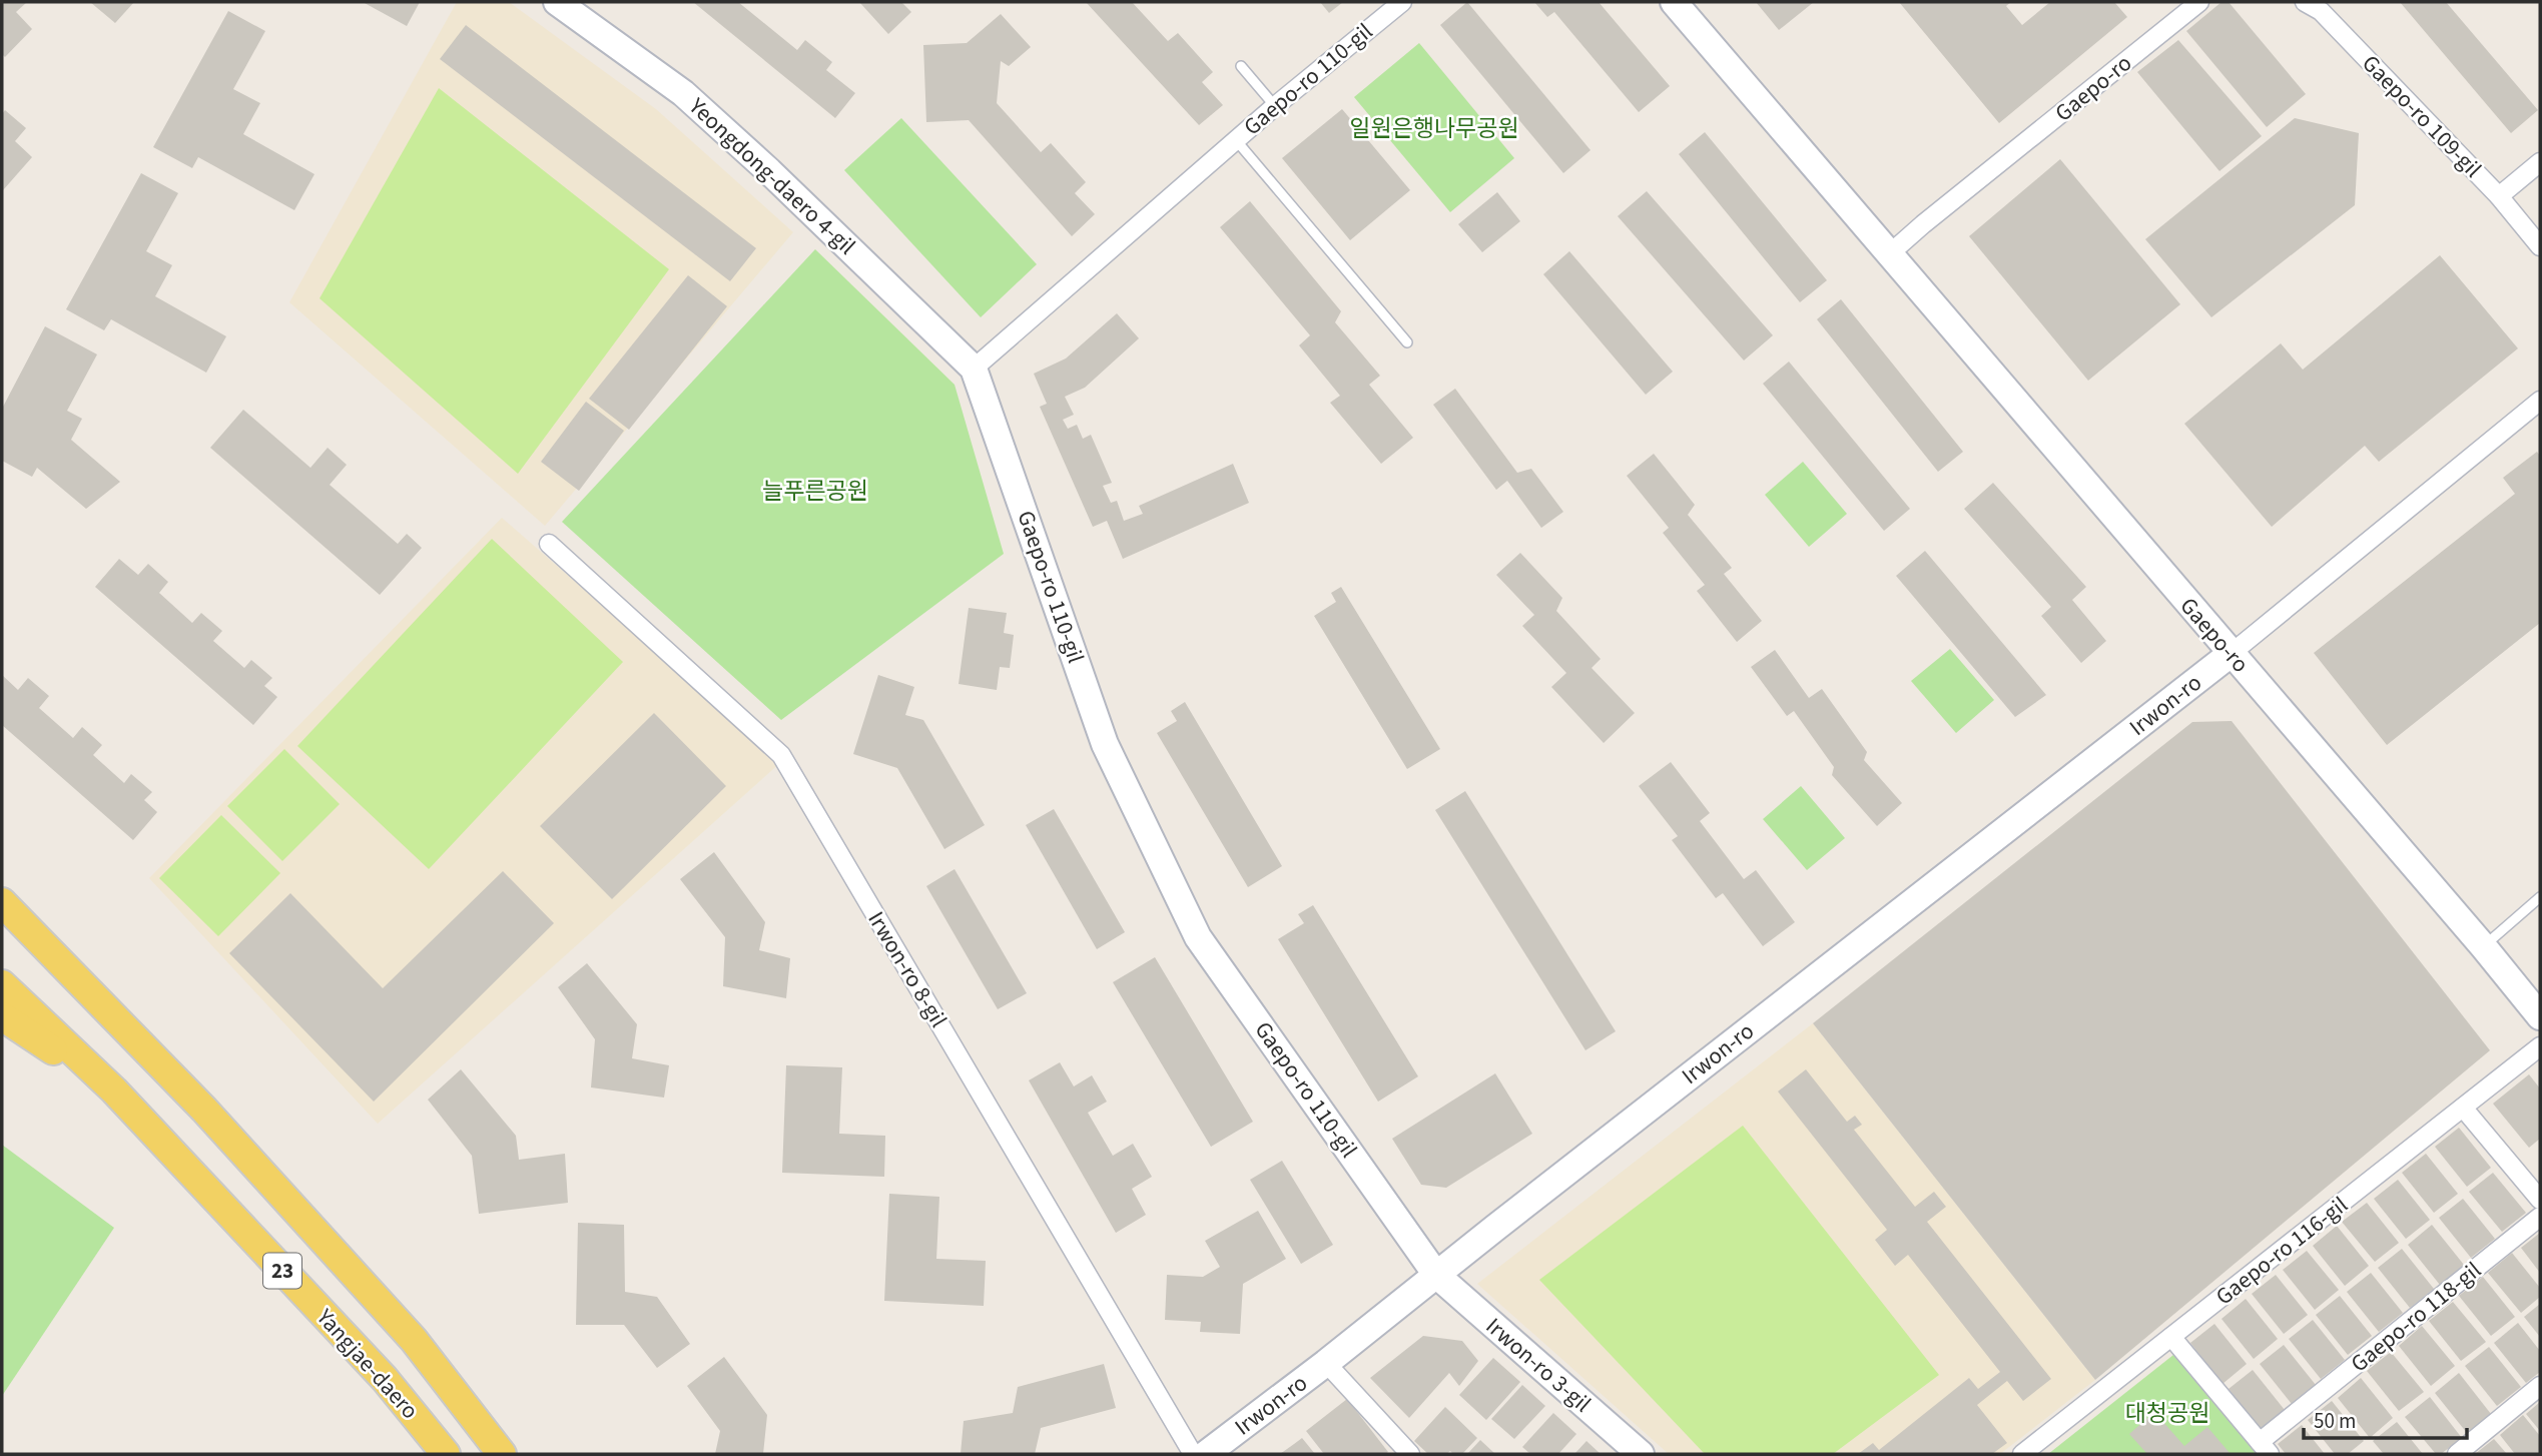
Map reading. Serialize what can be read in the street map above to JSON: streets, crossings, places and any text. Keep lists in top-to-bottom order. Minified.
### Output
{"streets":{"main road":["23","Yangjae-daero"],"street":["Gaepo-ro 110-gil","Gaepo-ro","Gaepo-ro 109-gil","Yeongdong-daero 4-gil","Irwon-ro","Irwon-ro 8-gil","Gaepo-ro 116-gil","Gaepo-ro 118-gil","Irwon-ro 3-gil"]},"crossings":[["Gaepo-ro 110-gil","Yeongdong-daero 4-gil"],["Gaepo-ro 110-gil","Irwon-ro"],["Gaepo-ro 110-gil","Irwon-ro 3-gil"],["Gaepo-ro","Irwon-ro"],["Irwon-ro","Irwon-ro 3-gil"]],"parks":["일원은행나무공원","늘푸른공원","대청공원"],"scale_bar":"50 m"}
